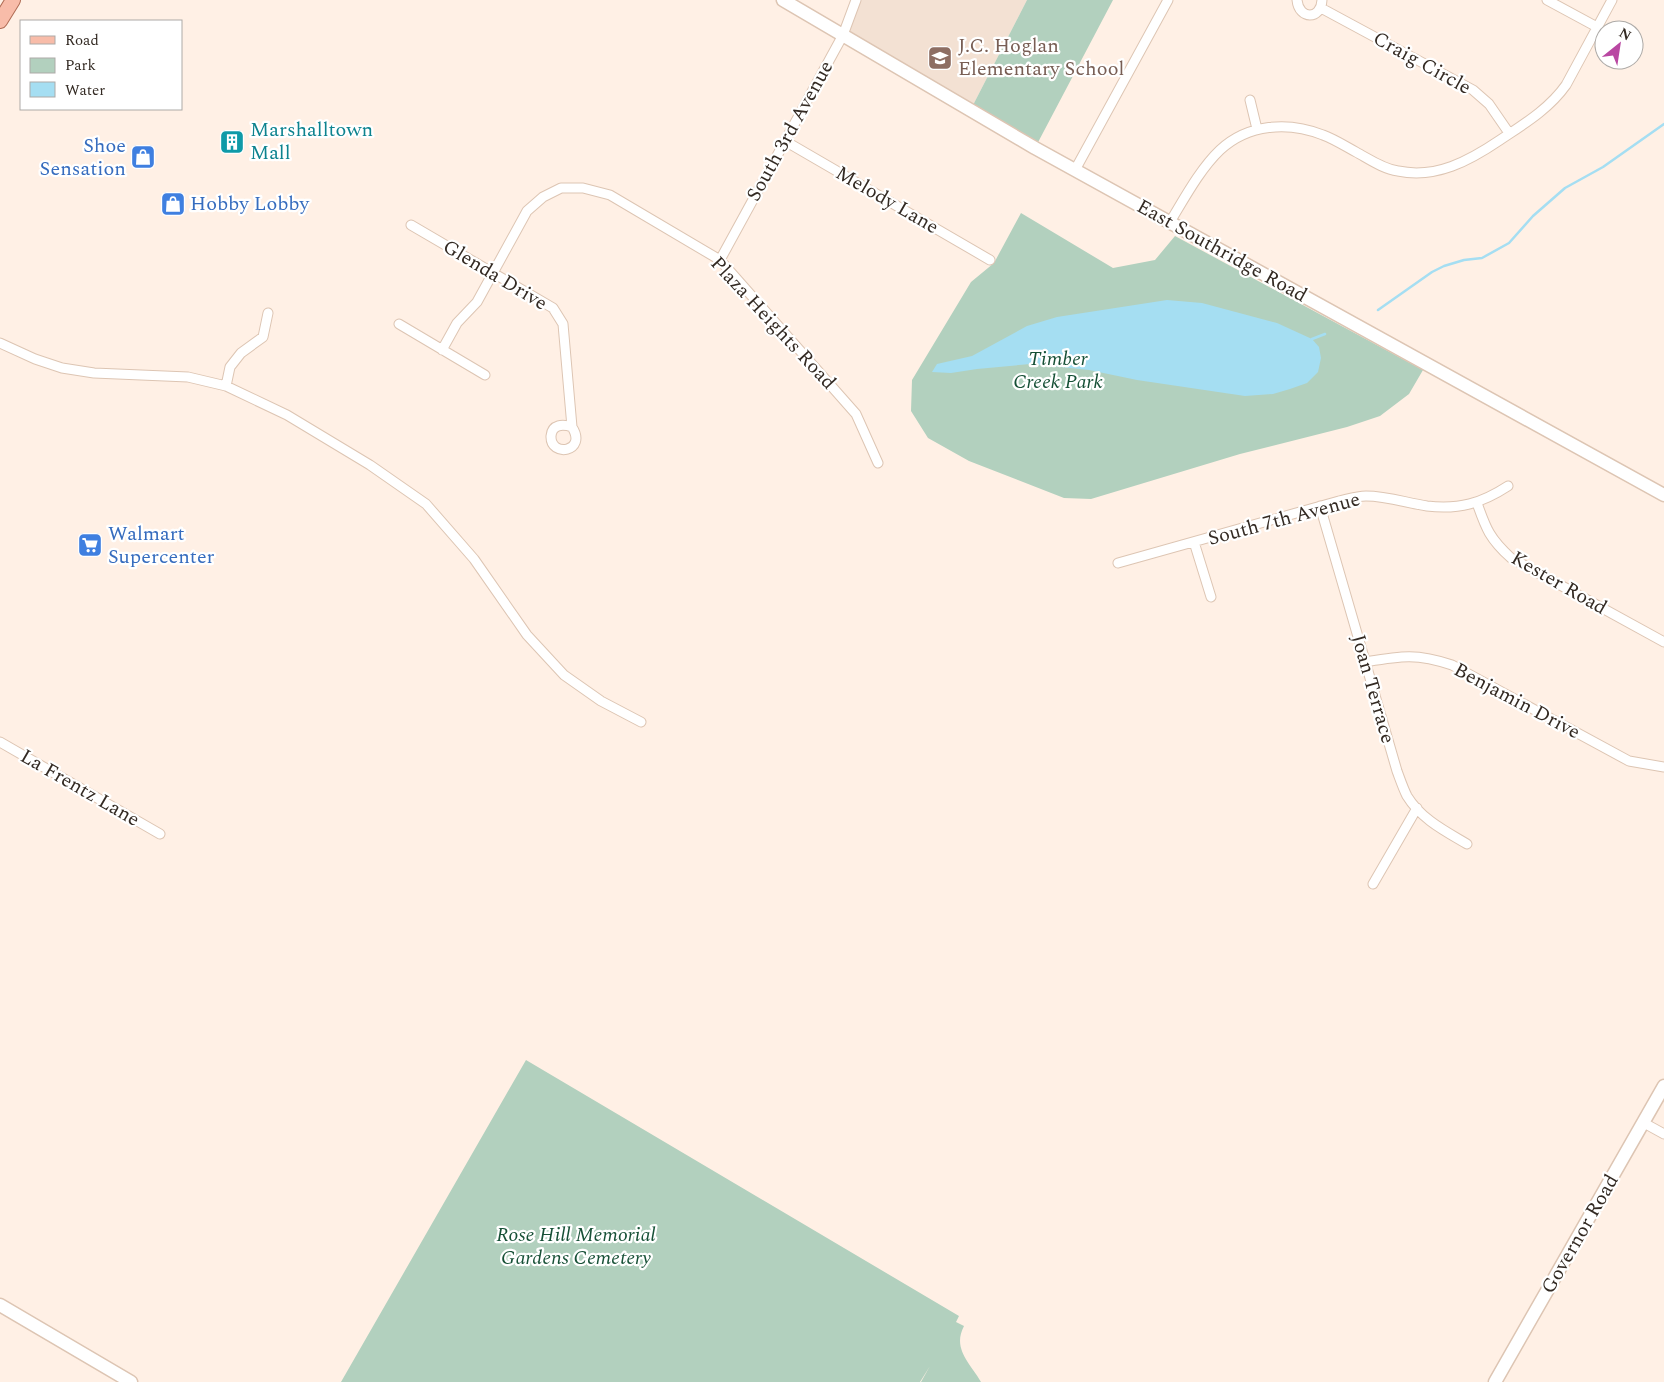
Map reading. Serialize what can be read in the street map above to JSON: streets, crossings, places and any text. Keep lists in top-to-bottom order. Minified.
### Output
{"streets":{"street":["Craig Circle","South 3rd Avenue","Melody Lane","East Southridge Road","Glenda Drive","Plaza Heights Road","South 7th Avenue","Kester Road","Joan Terrace","Benjamin Drive","La Frentz Lane","Governor Road"]},"crossings":[["South 3rd Avenue","Melody Lane"],["South 3rd Avenue","East Southridge Road"],["South 3rd Avenue","Plaza Heights Road"],["Glenda Drive","Plaza Heights Road"],["South 7th Avenue","Kester Road"],["South 7th Avenue","Joan Terrace"],["Joan Terrace","Benjamin Drive"]],"parks":["Timber Creek Park","Rose Hill Memorial Gardens Cemetery"],"places":{"school or university":["J.C. Hoglan Elementary School"],"building":["Marshalltown Mall"],"shop":["Shoe Sensation","Hobby Lobby"],"supermarket":["Walmart Supercenter"]},"legend":["Road","Park","Water"],"north":"top right"}
